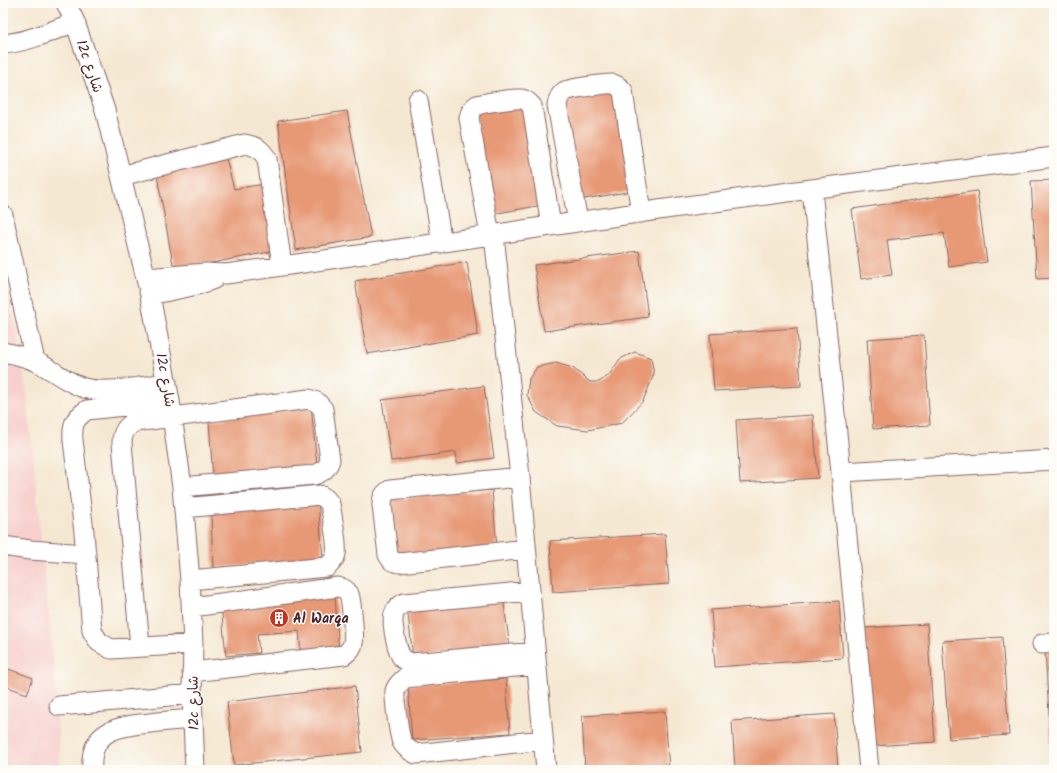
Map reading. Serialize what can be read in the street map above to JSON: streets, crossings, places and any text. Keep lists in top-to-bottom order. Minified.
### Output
{"streets":{"street":["12c شارع"]},"places":{"building":["Al Warqa"]}}
